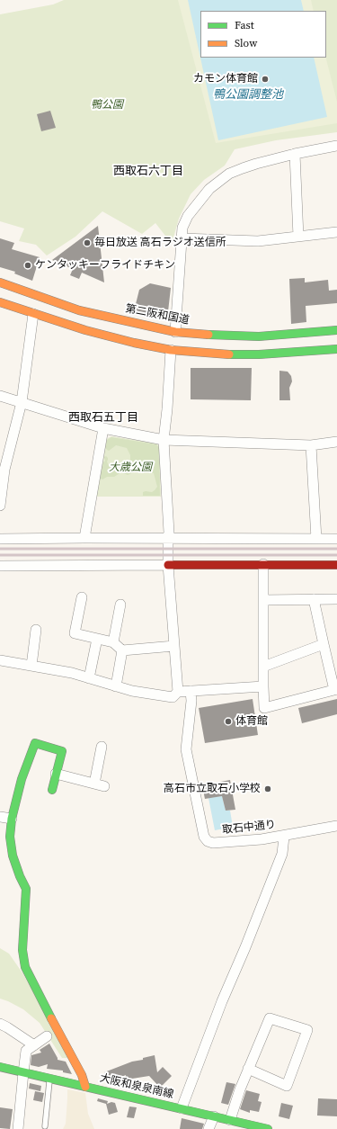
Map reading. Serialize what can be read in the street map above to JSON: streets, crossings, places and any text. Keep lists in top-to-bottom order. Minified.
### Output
{"streets":{"main road":["第二阪和国道","大阪和泉泉南線"],"street":["取石中通り"]},"districts":["西取石六丁目","西取石五丁目"],"water":["鴨公園調整池"],"parks":["鴨公園","大歳公園"],"places":["カモン体育館","毎日放送 高石ラジオ送信所","ケンタッキーフライドチキン","体育館","高石市立取石小学校"],"legend":["Fast","Slow"]}
